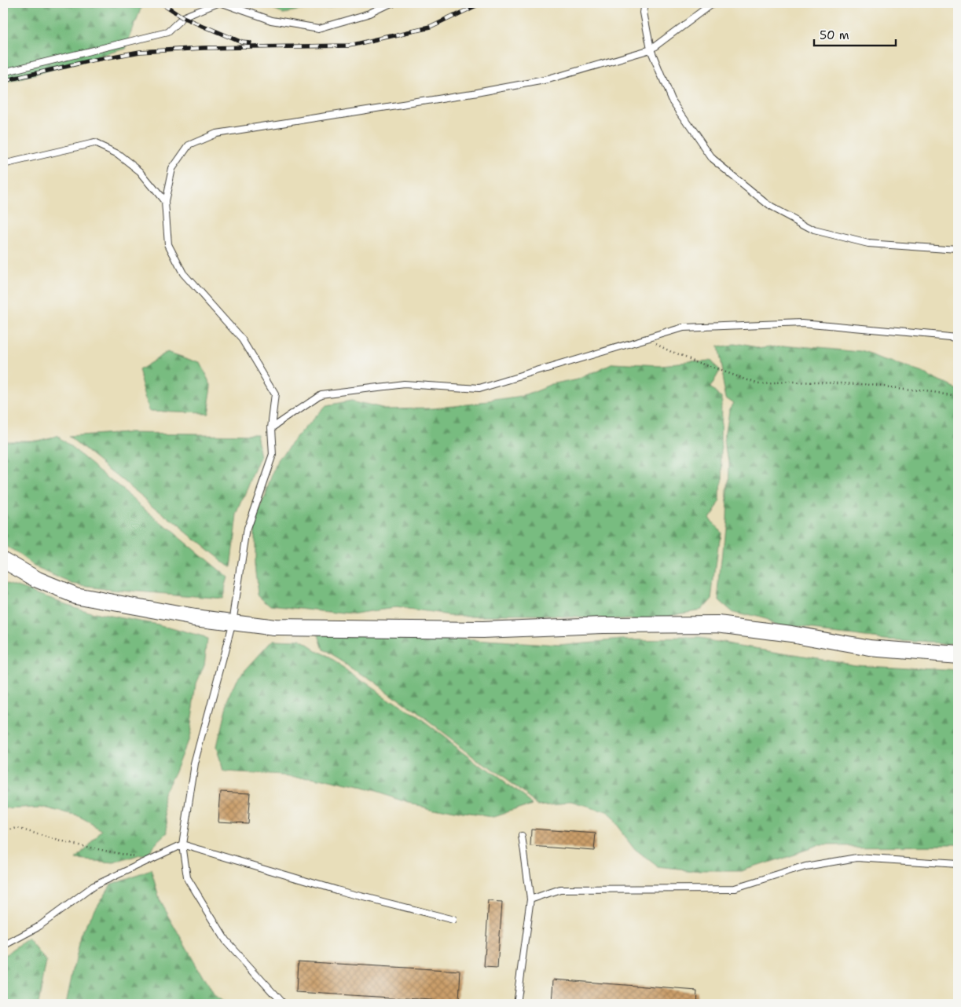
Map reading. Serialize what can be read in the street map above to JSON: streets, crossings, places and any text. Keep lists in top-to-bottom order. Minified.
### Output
{"scale_bar":"50 m"}
